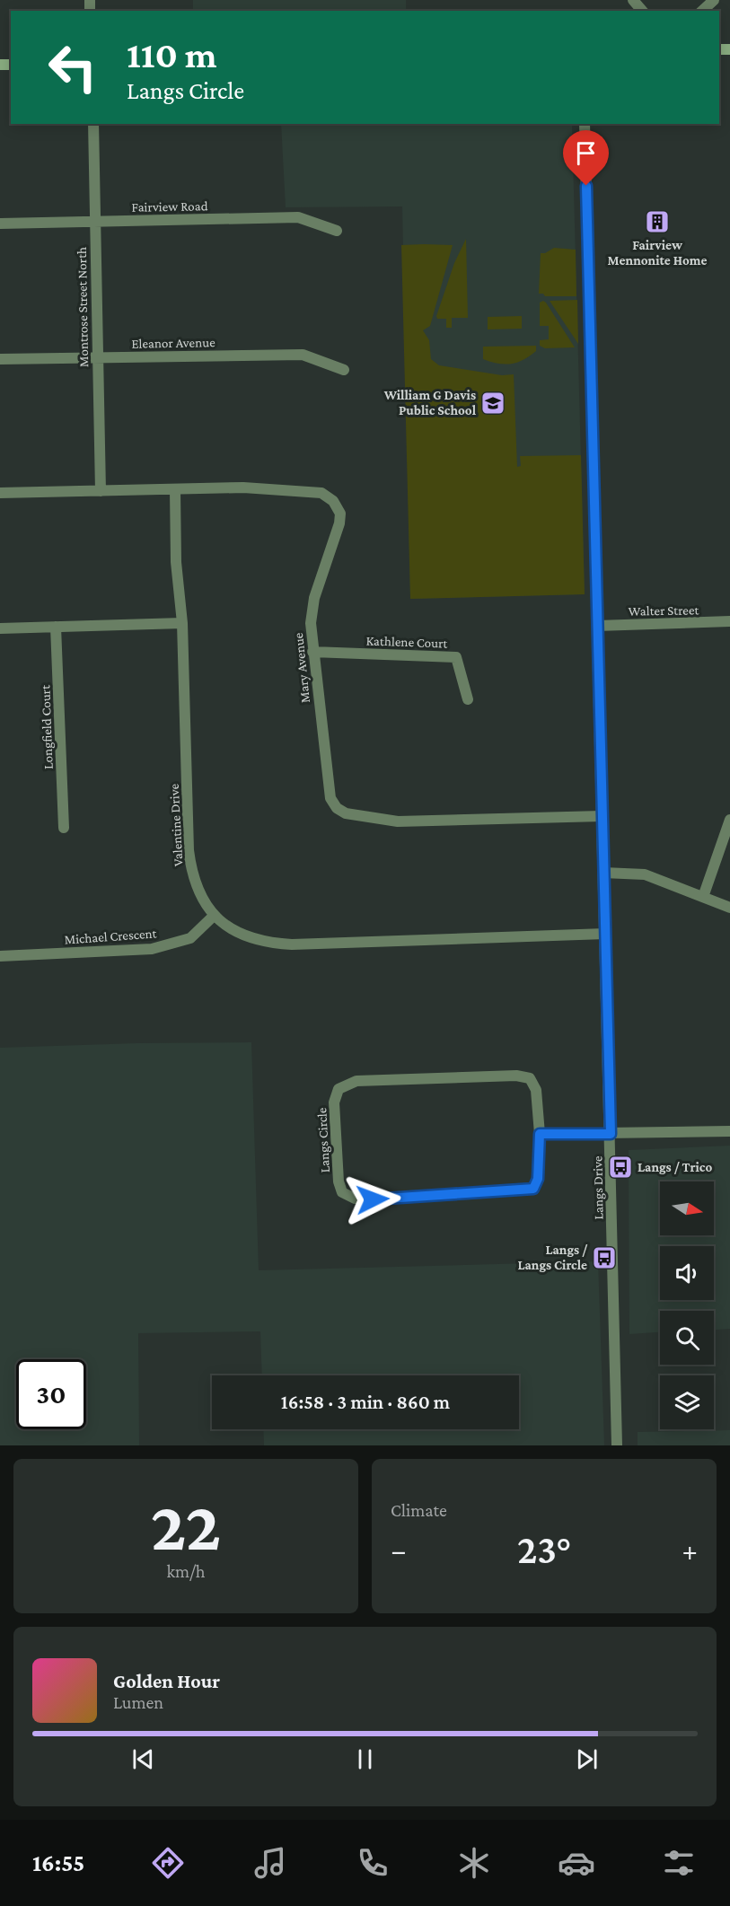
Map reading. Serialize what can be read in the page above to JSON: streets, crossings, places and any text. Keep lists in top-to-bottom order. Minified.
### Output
{"streets":{"street":["Fairview Road","Montrose Street North","Eleanor Avenue","Walter Street","Kathlene Court","Mary Avenue","Longfield Court","Valentine Drive","Michael Crescent","Langs Circle","Langs Drive"]},"crossings":[["Fairview Road","Montrose Street North"],["Montrose Street North","Eleanor Avenue"],["Montrose Street North","Mary Avenue"],["Walter Street","Langs Drive"],["Kathlene Court","Mary Avenue"],["Mary Avenue","Valentine Drive"],["Mary Avenue","Langs Drive"],["Valentine Drive","Michael Crescent"],["Valentine Drive","Langs Drive"]],"places":{"building":["Fairview Mennonite Home"],"school or university":["William G Davis Public School"],"bus stop":["Langs / Trico","Langs / Langs Circle"]},"north":"right","page":{"turn":["110 m","Langs Circle"],"limit":"30","trip":"16:58 · 3 min · 860 m","tile":[["22","km/h"],"Climate"],"heat":["−","23°","+"],"song":["Golden Hour","Lumen"],"tabs":"16:55"}}
